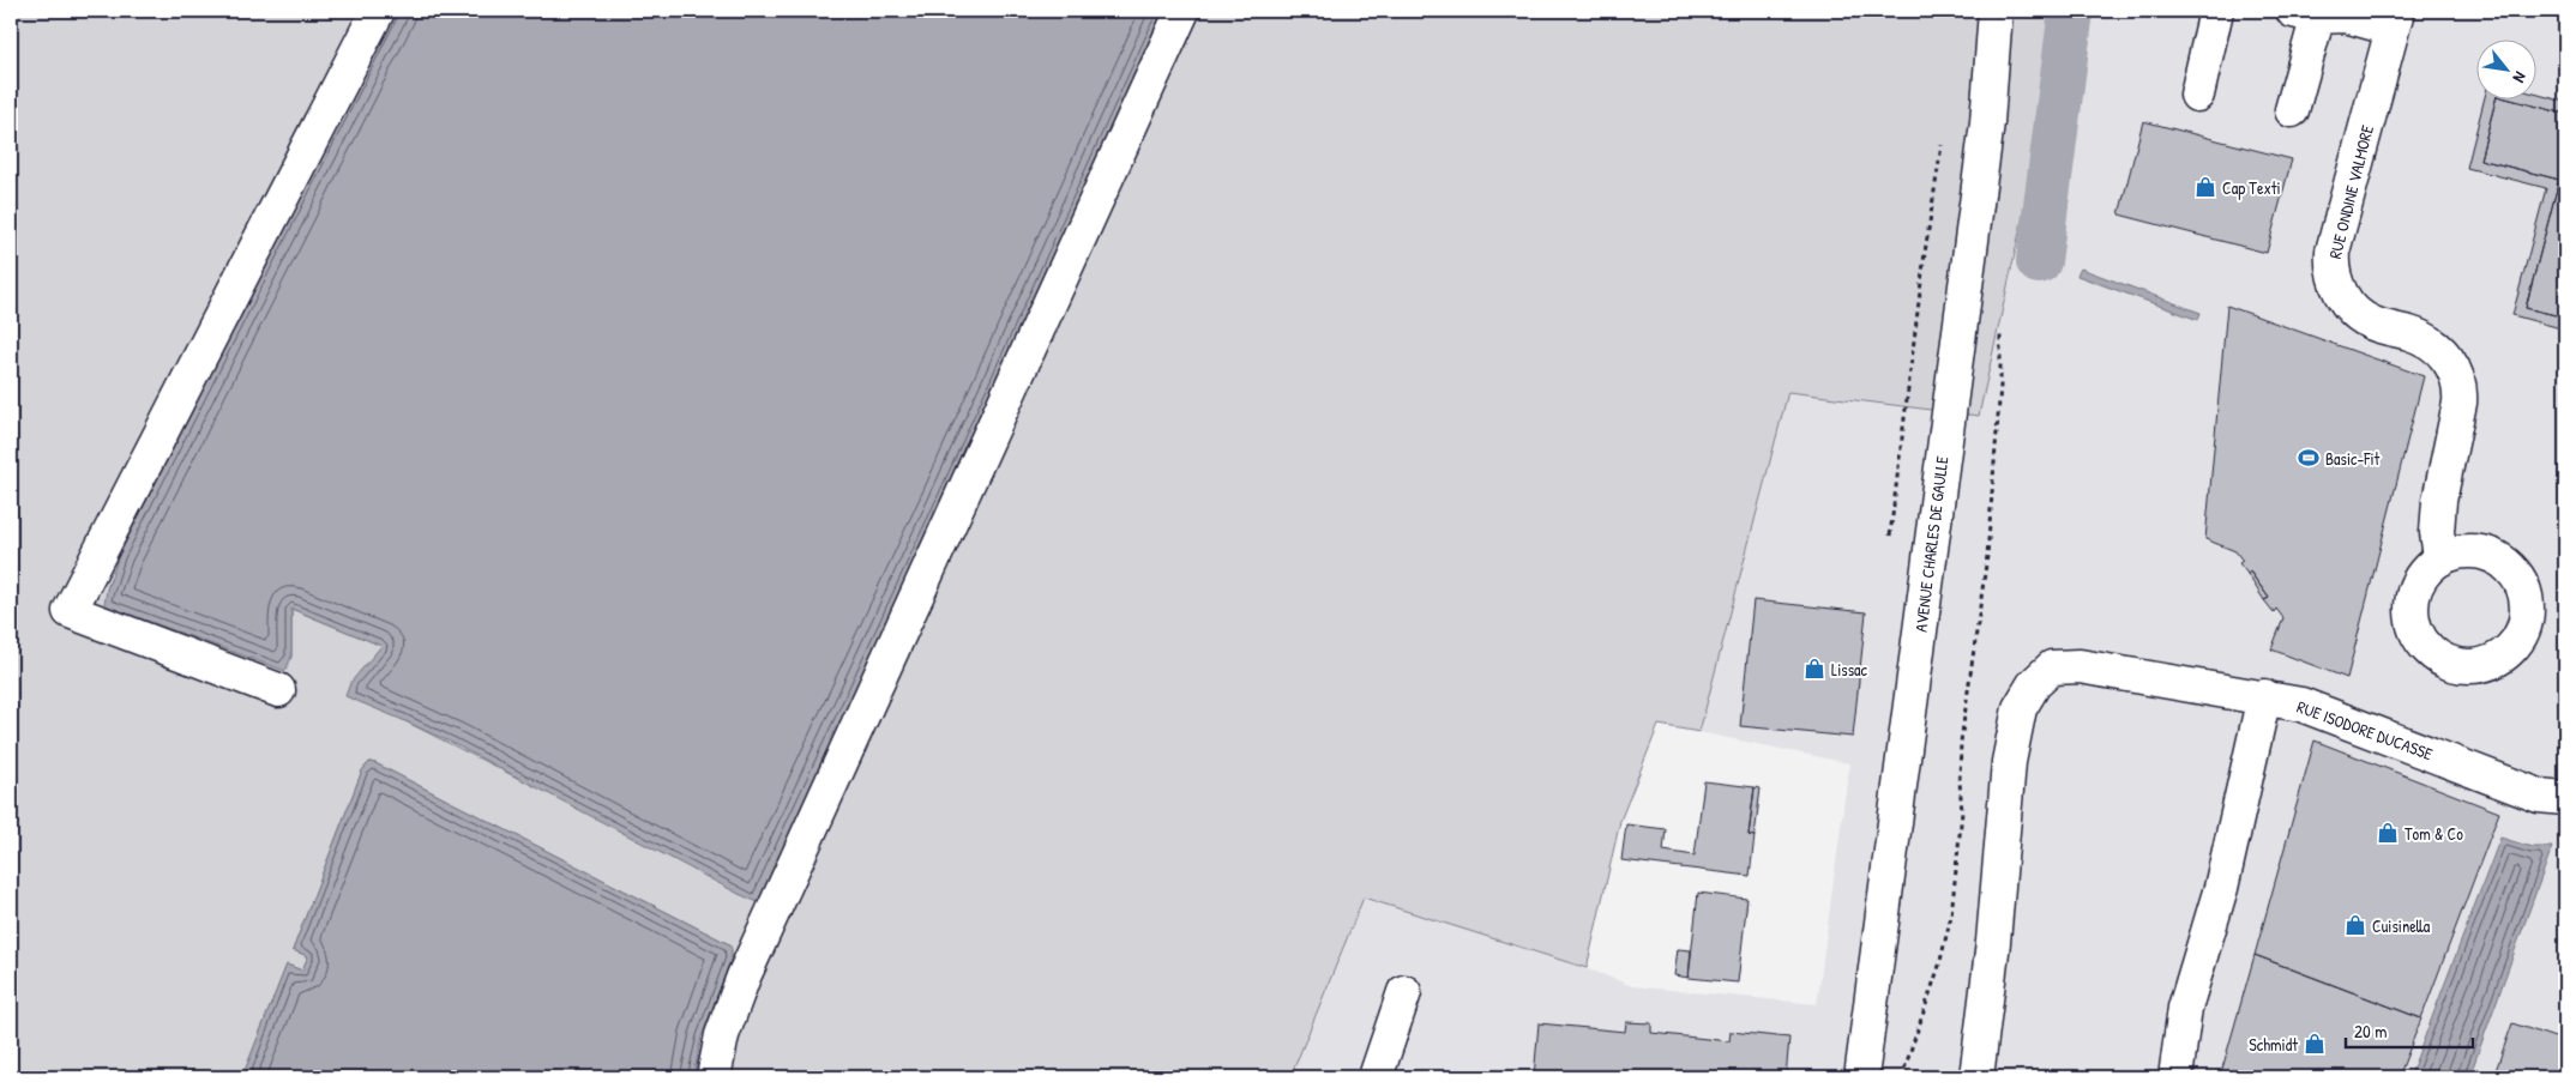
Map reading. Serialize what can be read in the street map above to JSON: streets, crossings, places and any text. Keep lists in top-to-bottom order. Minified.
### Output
{"streets":{"main road":["RUE ONDINE VALMORE","AVENUE CHARLES DE GAULLE","RUE ISODORE DUCASSE"]},"places":{"shop":["Cap Texti","Lissac","Tom & Co","Cuisinella","Schmidt"],"sports":["Basic-Fit"]},"scale_bar":"20 m","north":"bottom right"}
